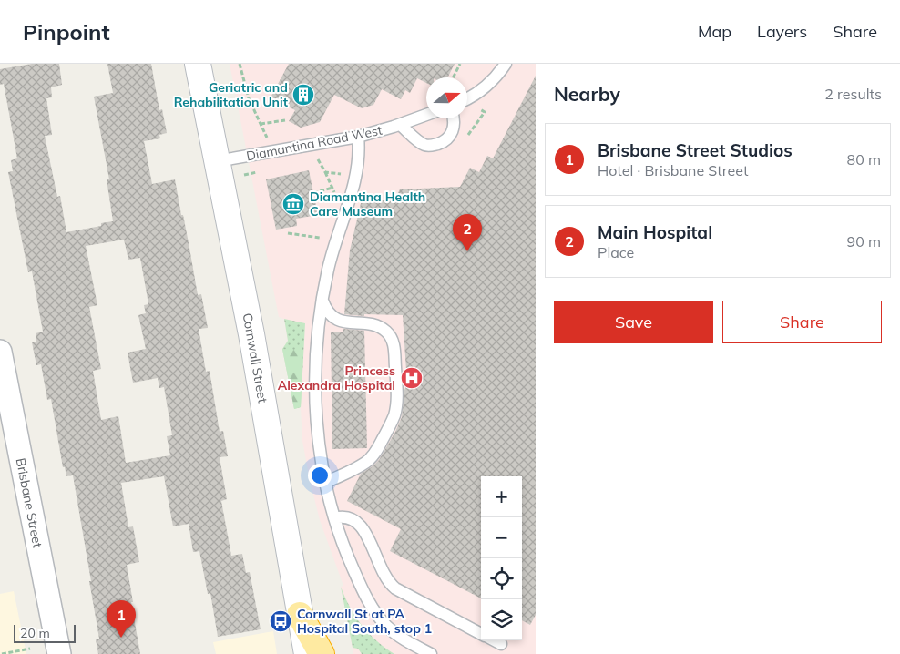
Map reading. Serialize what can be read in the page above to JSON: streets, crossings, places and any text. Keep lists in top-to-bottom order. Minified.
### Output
{"streets":{"main road":["Cornwall Street"],"street":["Brisbane Street"],"lane":["Diamantina Road West"]},"crossings":[["Diamantina Road West","Cornwall Street"]],"places":{"building":["Geriatric and Rehabilitation Unit"],"museum":["Diamantina Health Care Museum"],"hospital":["Princess Alexandra Hospital"],"bus stop":["Cornwall St at PA Hospital South, stop 1"]},"scale_bar":"20 m","north":"right","page":{"header":"Pinpoint","nav":["Map","Layers","Share"],"heading":["Nearby","2 results"],"list":[{"mark":"1","name":"Brisbane Street Studios","note":"Hotel · Brisbane Street","value":"80 m"},{"mark":"2","name":"Main Hospital","note":"Place","value":"90 m"}],"pins":["2","1"],"buttons":["Save","Share"],"map_buttons":["+","−"],"scale":"20 m"}}
